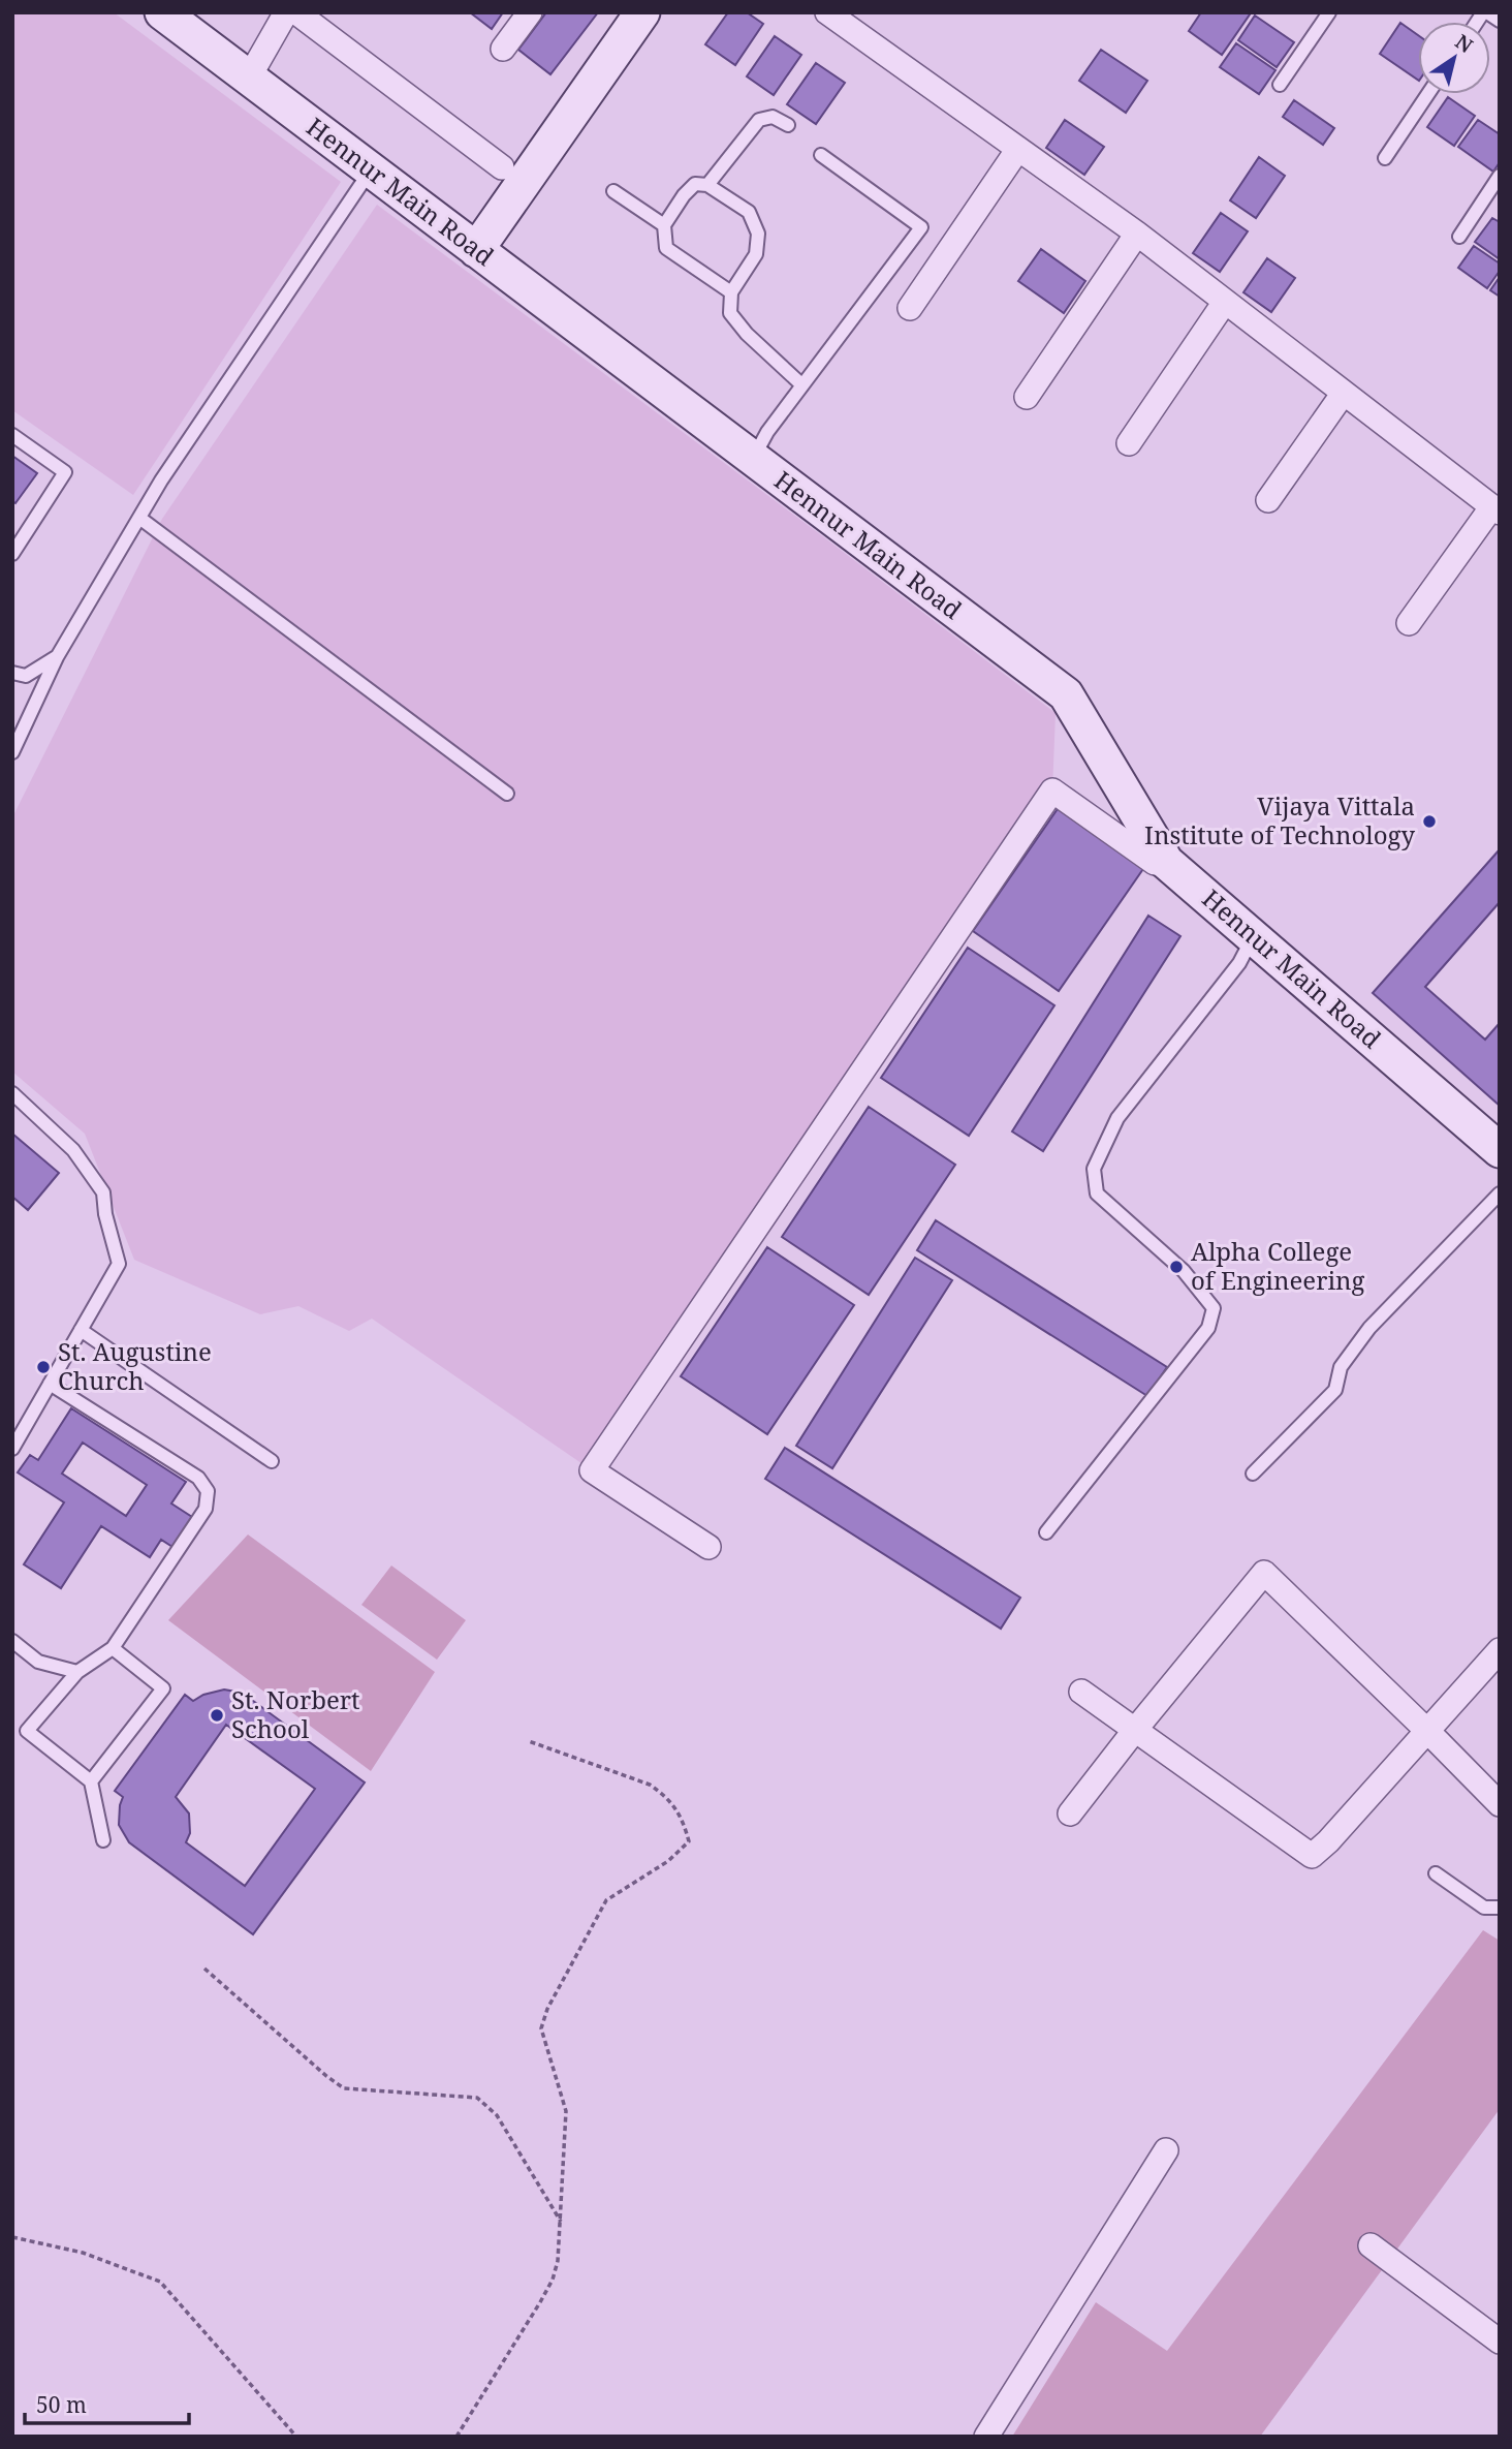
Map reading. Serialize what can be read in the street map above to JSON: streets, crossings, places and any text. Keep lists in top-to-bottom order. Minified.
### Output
{"streets":{"main road":["Hennur Main Road"]},"places":["Vijaya Vittala Institute of Technology","Alpha College of Engineering","St. Augustine Church","St. Norbert School"],"scale_bar":"50 m","north":"top right"}
